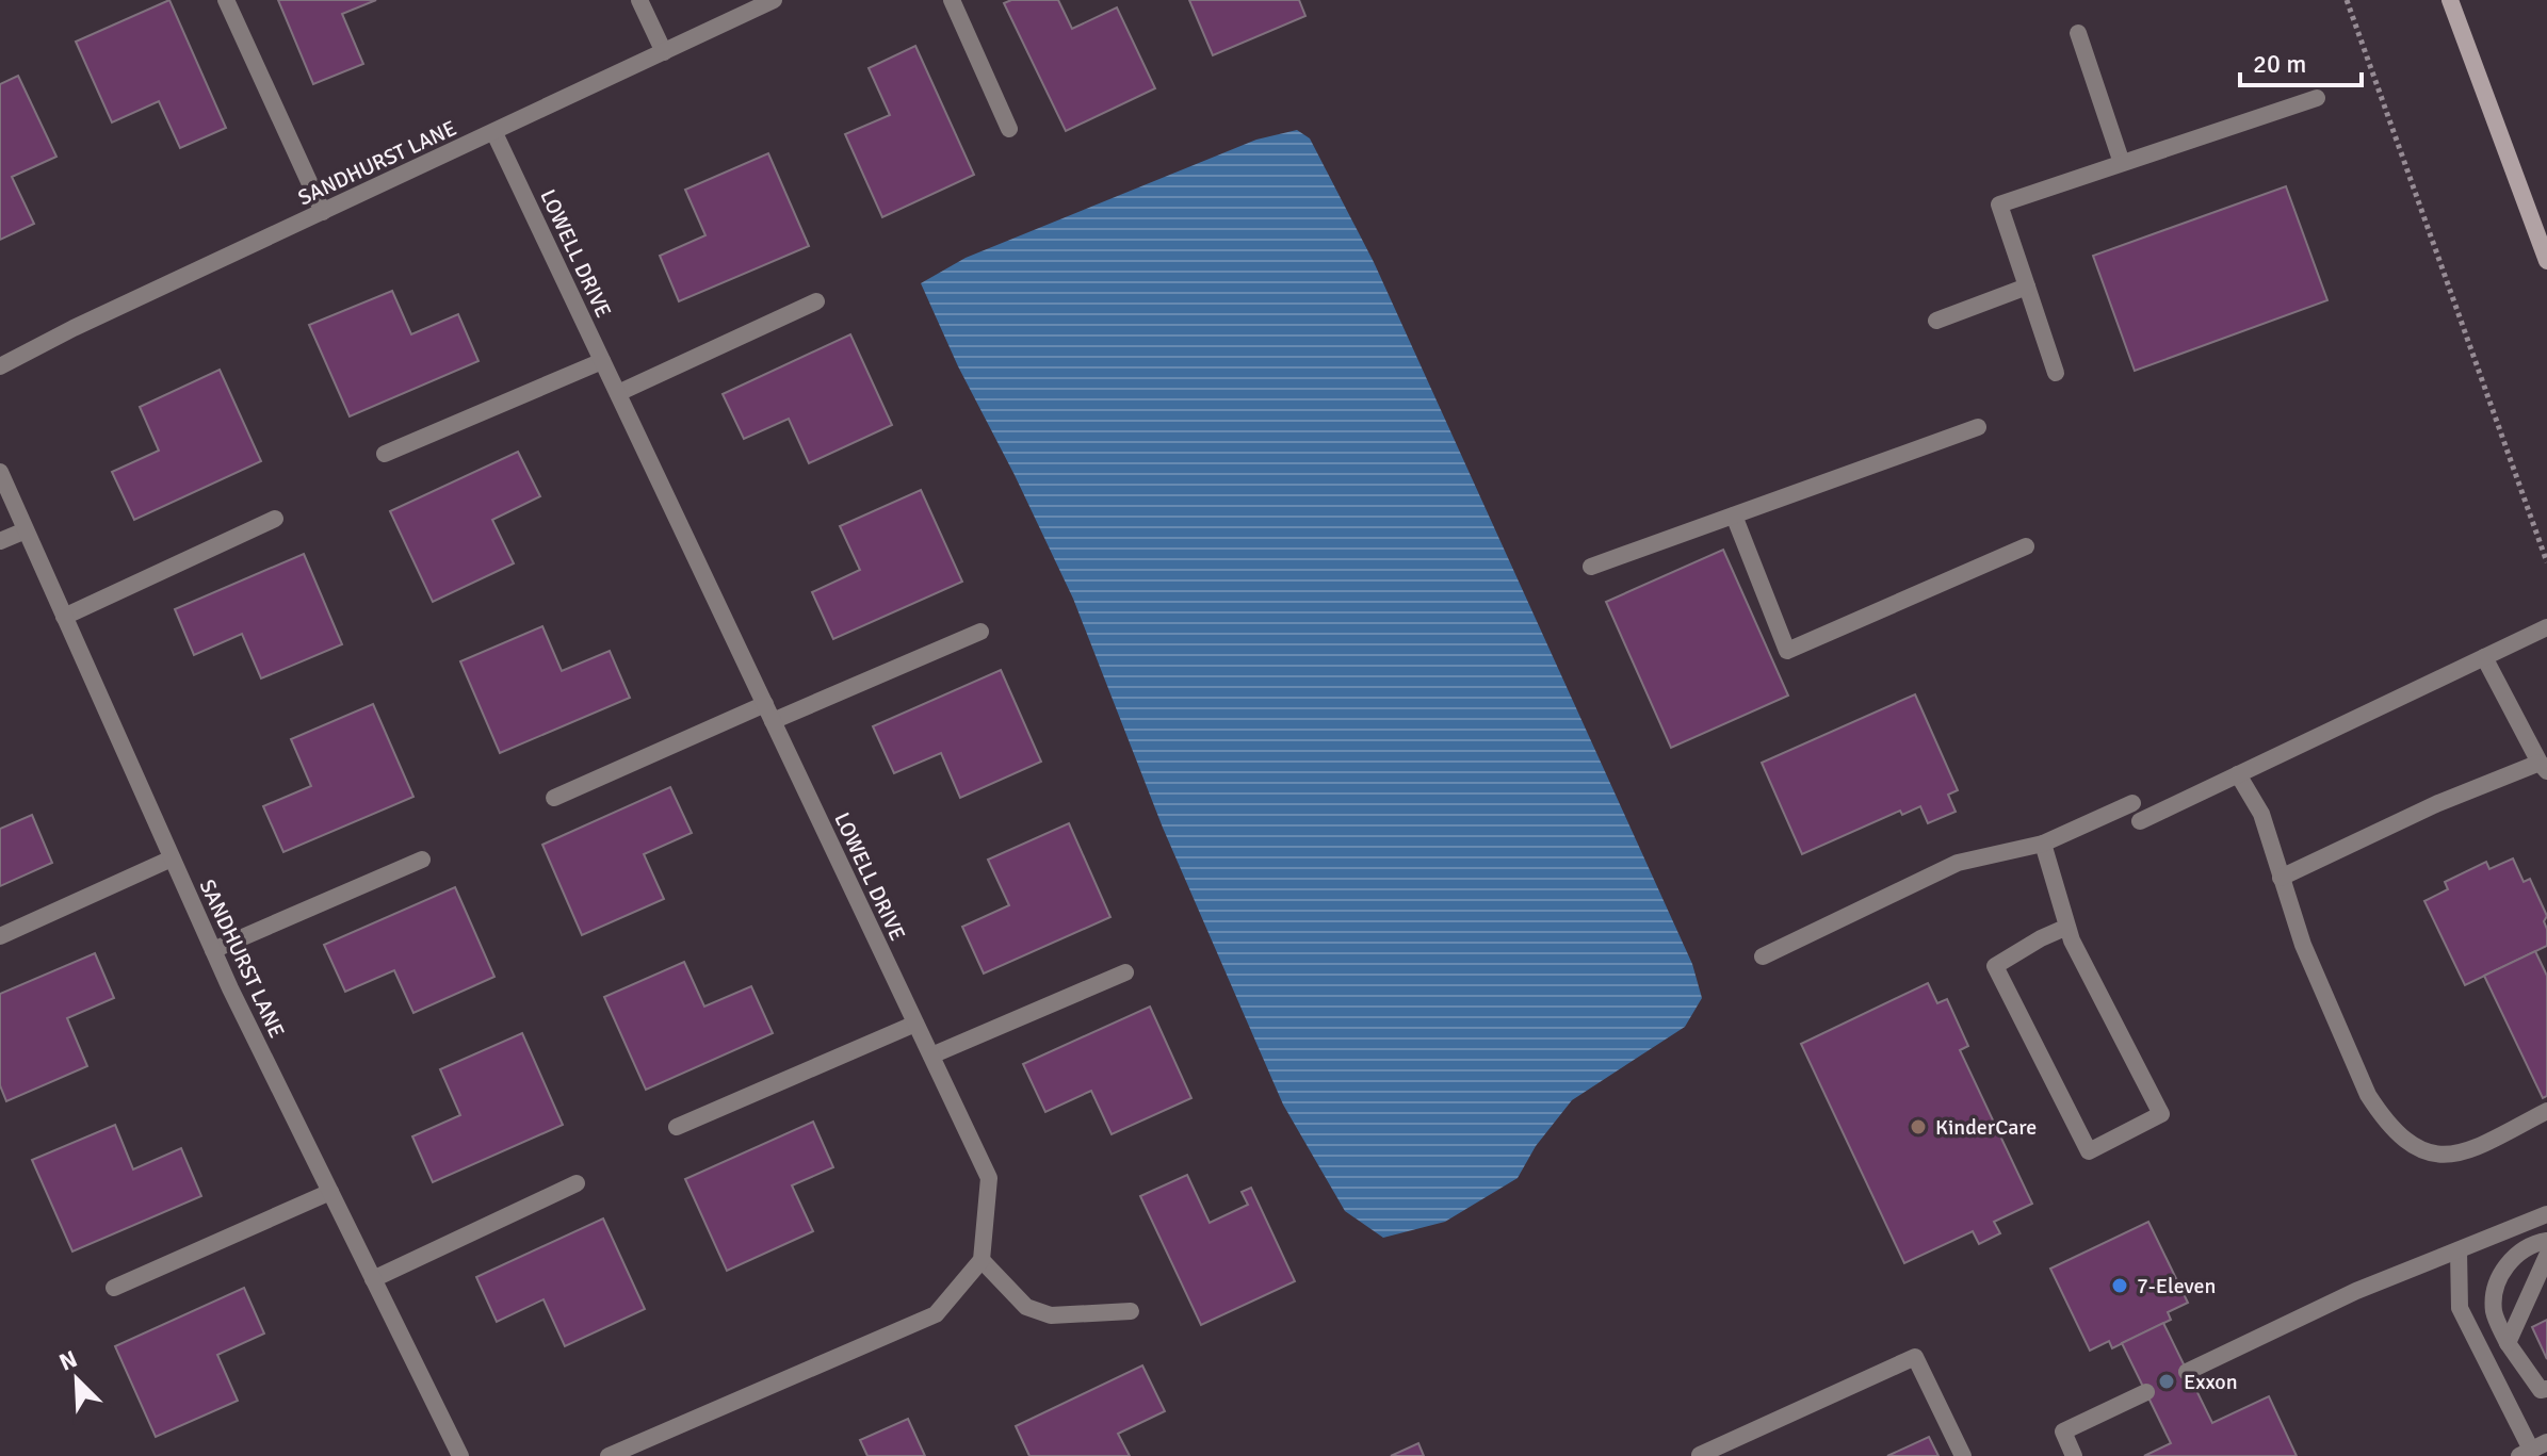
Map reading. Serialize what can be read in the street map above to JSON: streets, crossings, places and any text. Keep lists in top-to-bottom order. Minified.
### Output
{"streets":{"street":["SANDHURST LANE","LOWELL DRIVE"]},"crossings":[["SANDHURST LANE","LOWELL DRIVE"]],"places":["KinderCare","7-Eleven","Exxon"],"scale_bar":"20 m","north":"top left"}
